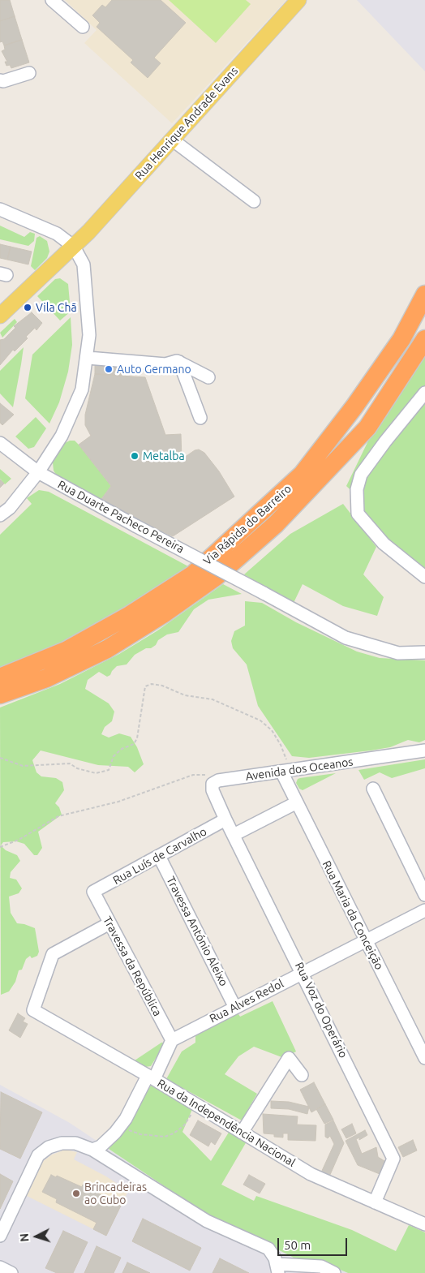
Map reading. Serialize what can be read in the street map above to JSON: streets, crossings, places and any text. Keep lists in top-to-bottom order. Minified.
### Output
{"streets":{"highway":["Via Rápida do Barreiro"],"main road":["Rua Henrique Andrade Evans"],"street":["Rua Duarte Pacheco Pereira","Avenida dos Oceanos","Rua Luís de Carvalho","Rua Maria da Conceição","Travessa António Aleixo","Travessa da República","Rua Alves Redol","Rua Voz do Operário","Rua da Independência Nacional"]},"crossings":[["Avenida dos Oceanos","Rua Luís de Carvalho"],["Avenida dos Oceanos","Rua Maria da Conceição"],["Avenida dos Oceanos","Rua Voz do Operário"],["Rua Luís de Carvalho","Travessa António Aleixo"],["Rua Luís de Carvalho","Travessa da República"],["Rua Luís de Carvalho","Rua Voz do Operário"],["Rua Maria da Conceição","Rua Alves Redol"],["Travessa António Aleixo","Rua Alves Redol"],["Travessa da República","Rua Alves Redol"],["Travessa da República","Rua da Independência Nacional"],["Rua Alves Redol","Rua Voz do Operário"],["Rua Voz do Operário","Rua da Independência Nacional"]],"places":["Vila Chã","Auto Germano","Metalba","Brincadeiras ao Cubo"],"scale_bar":"50 m","north":"left"}
